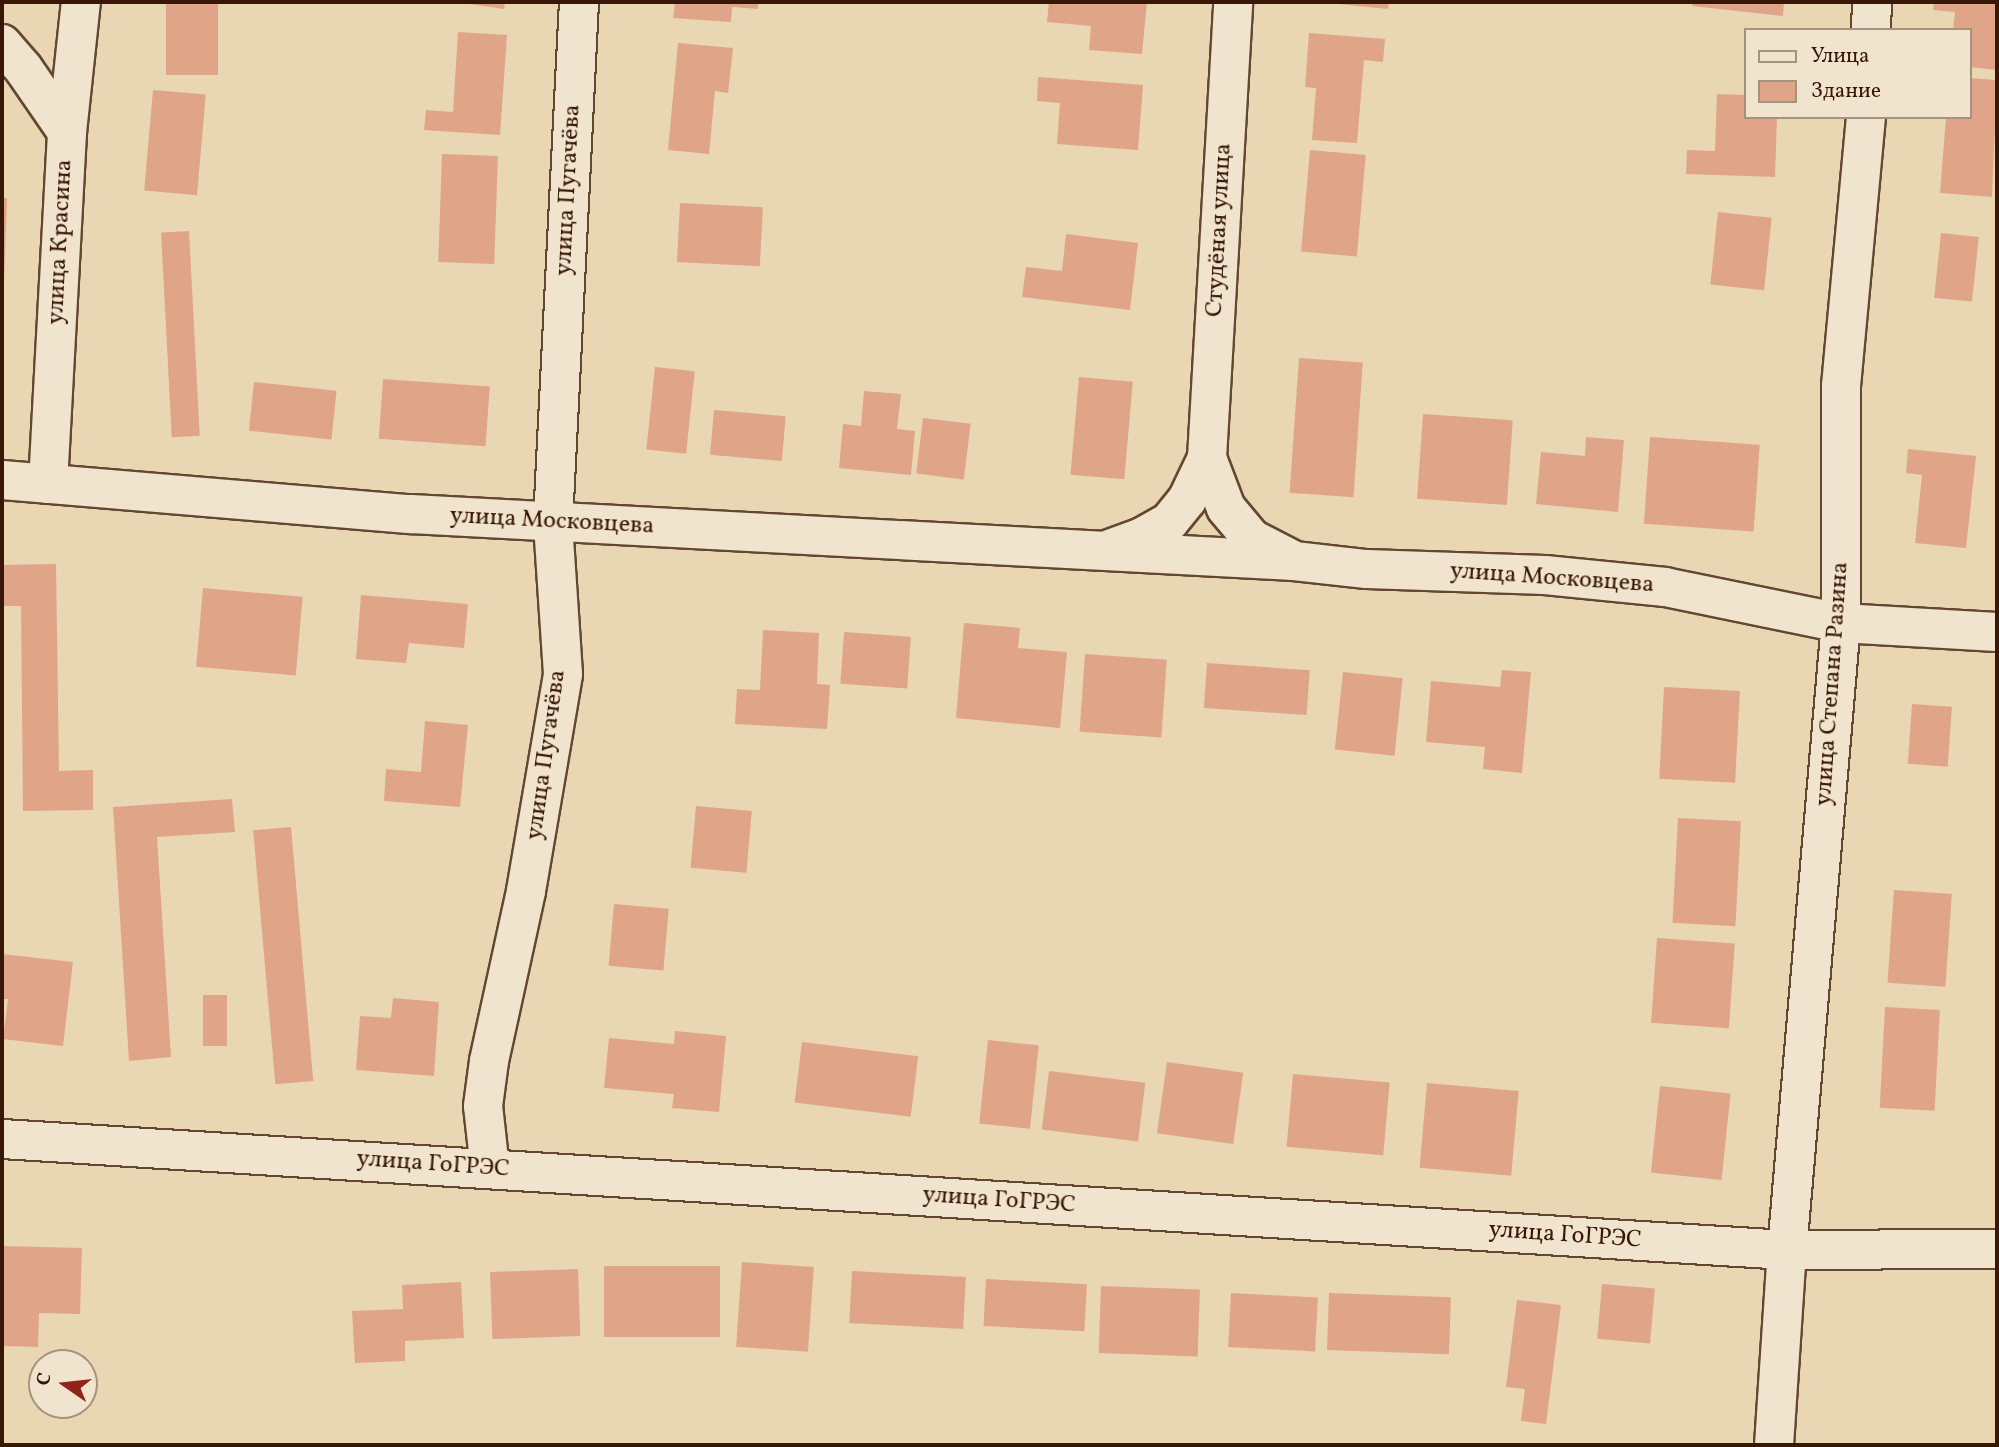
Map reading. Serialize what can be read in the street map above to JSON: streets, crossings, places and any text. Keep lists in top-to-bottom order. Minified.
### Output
{"streets":{"street":["улица Пугачёва","Студёная улица","улица Красина","улица Московцева","улица Степана Разина","улица ГоГРЭС"]},"crossings":[["улица Пугачёва","улица Московцева"],["улица Пугачёва","улица ГоГРЭС"],["Студёная улица","улица Московцева"],["улица Красина","улица Московцева"],["улица Московцева","улица Степана Разина"],["улица Степана Разина","улица ГоГРЭС"]],"legend":["Улица","Здание"],"north":"left"}
